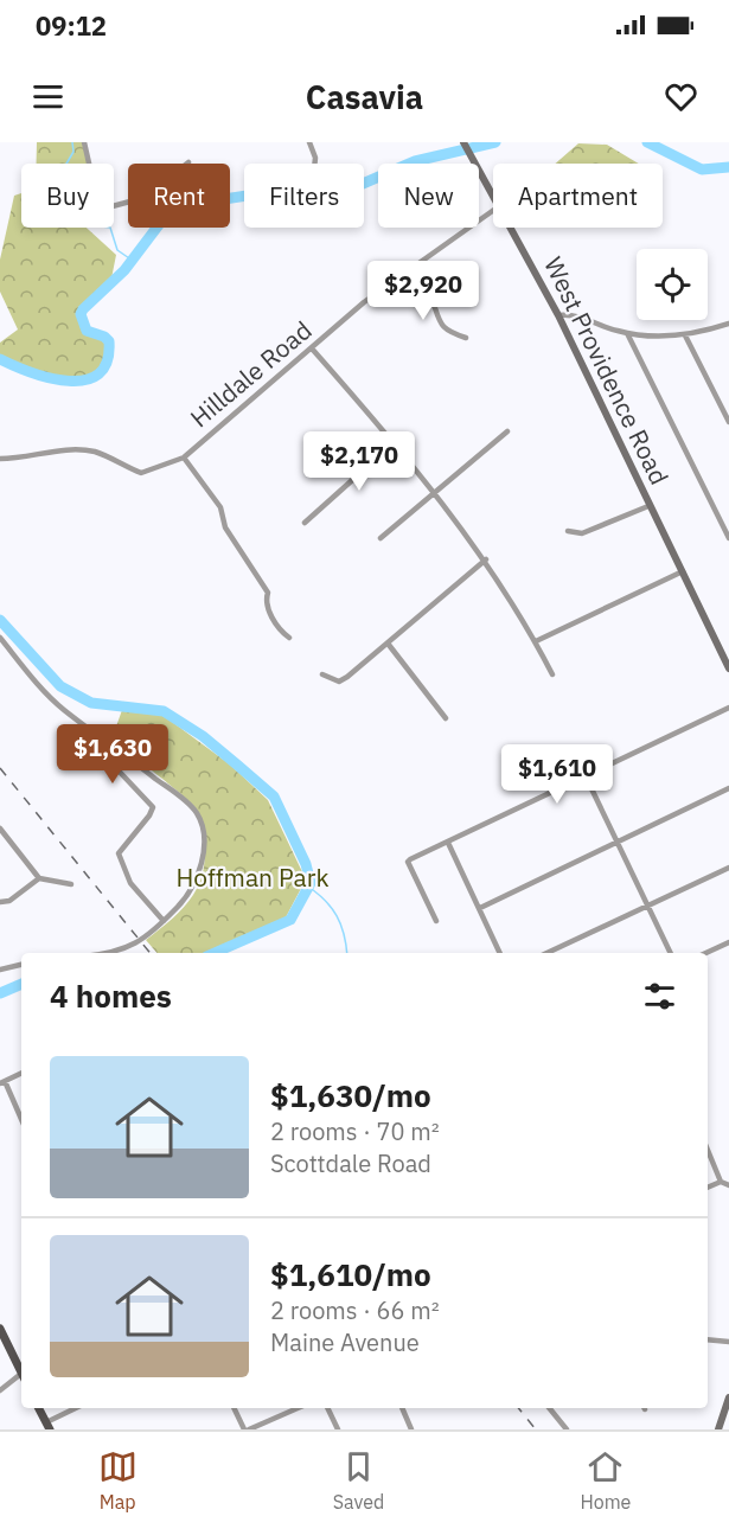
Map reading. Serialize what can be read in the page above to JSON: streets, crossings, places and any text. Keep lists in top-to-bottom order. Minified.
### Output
{"streets":{"street":["West Providence Road","Hilldale Road"]},"parks":["Hoffman Park"],"page":{"status":"09:12","header":"Casavia","chip":["Buy","Rent","Filters","New","Apartment"],"price":["$2,920","$2,170","$1,630","$1,610"],"heading":"4 homes","list":[{"name":"$1,630/mo","note":"2 rooms · 70 m² · Scottdale Road"},{"name":"$1,610/mo","note":"2 rooms · 66 m² · Maine Avenue"}],"tabs":["Map","Saved","Home"]}}
